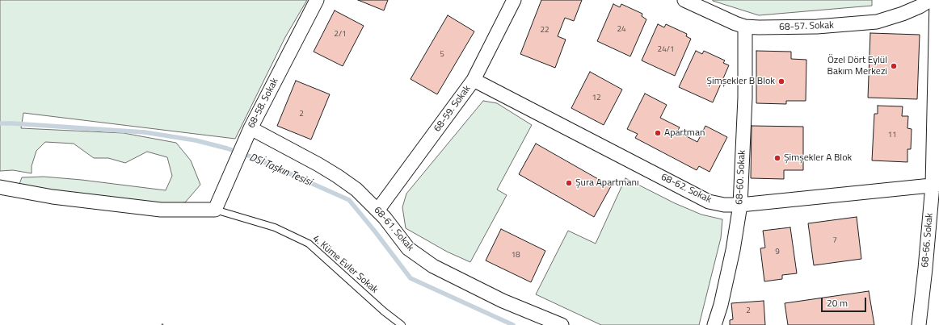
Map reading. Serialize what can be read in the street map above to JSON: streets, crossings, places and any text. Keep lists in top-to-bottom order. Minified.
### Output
{"streets":{"street":["68-57. Sokak","68-58. Sokak","68-59. Sokak","68-60. Sokak","68-62. Sokak","68-61. Sokak","68-66. Sokak"],"lane":["4. Küme Evler Sokak"]},"crossings":[["68-57. Sokak","68-60. Sokak"],["68-58. Sokak","68-61. Sokak"],["68-58. Sokak","4. Küme Evler Sokak"],["68-59. Sokak","68-62. Sokak"],["68-59. Sokak","68-61. Sokak"],["68-60. Sokak","68-62. Sokak"],["68-62. Sokak","68-66. Sokak"]],"water":["DSİ Taşkın Tesisi"],"places":["Özel Dört Eylül Bakım Merkezi","Şimşekler B Blok","Apartman","Şimşekler A Blok","Şura Apartmanı"],"house_numbers":["24","22","2/1","24/1","5","12","2","11","7","9","18","2"],"scale_bar":"20 m"}
